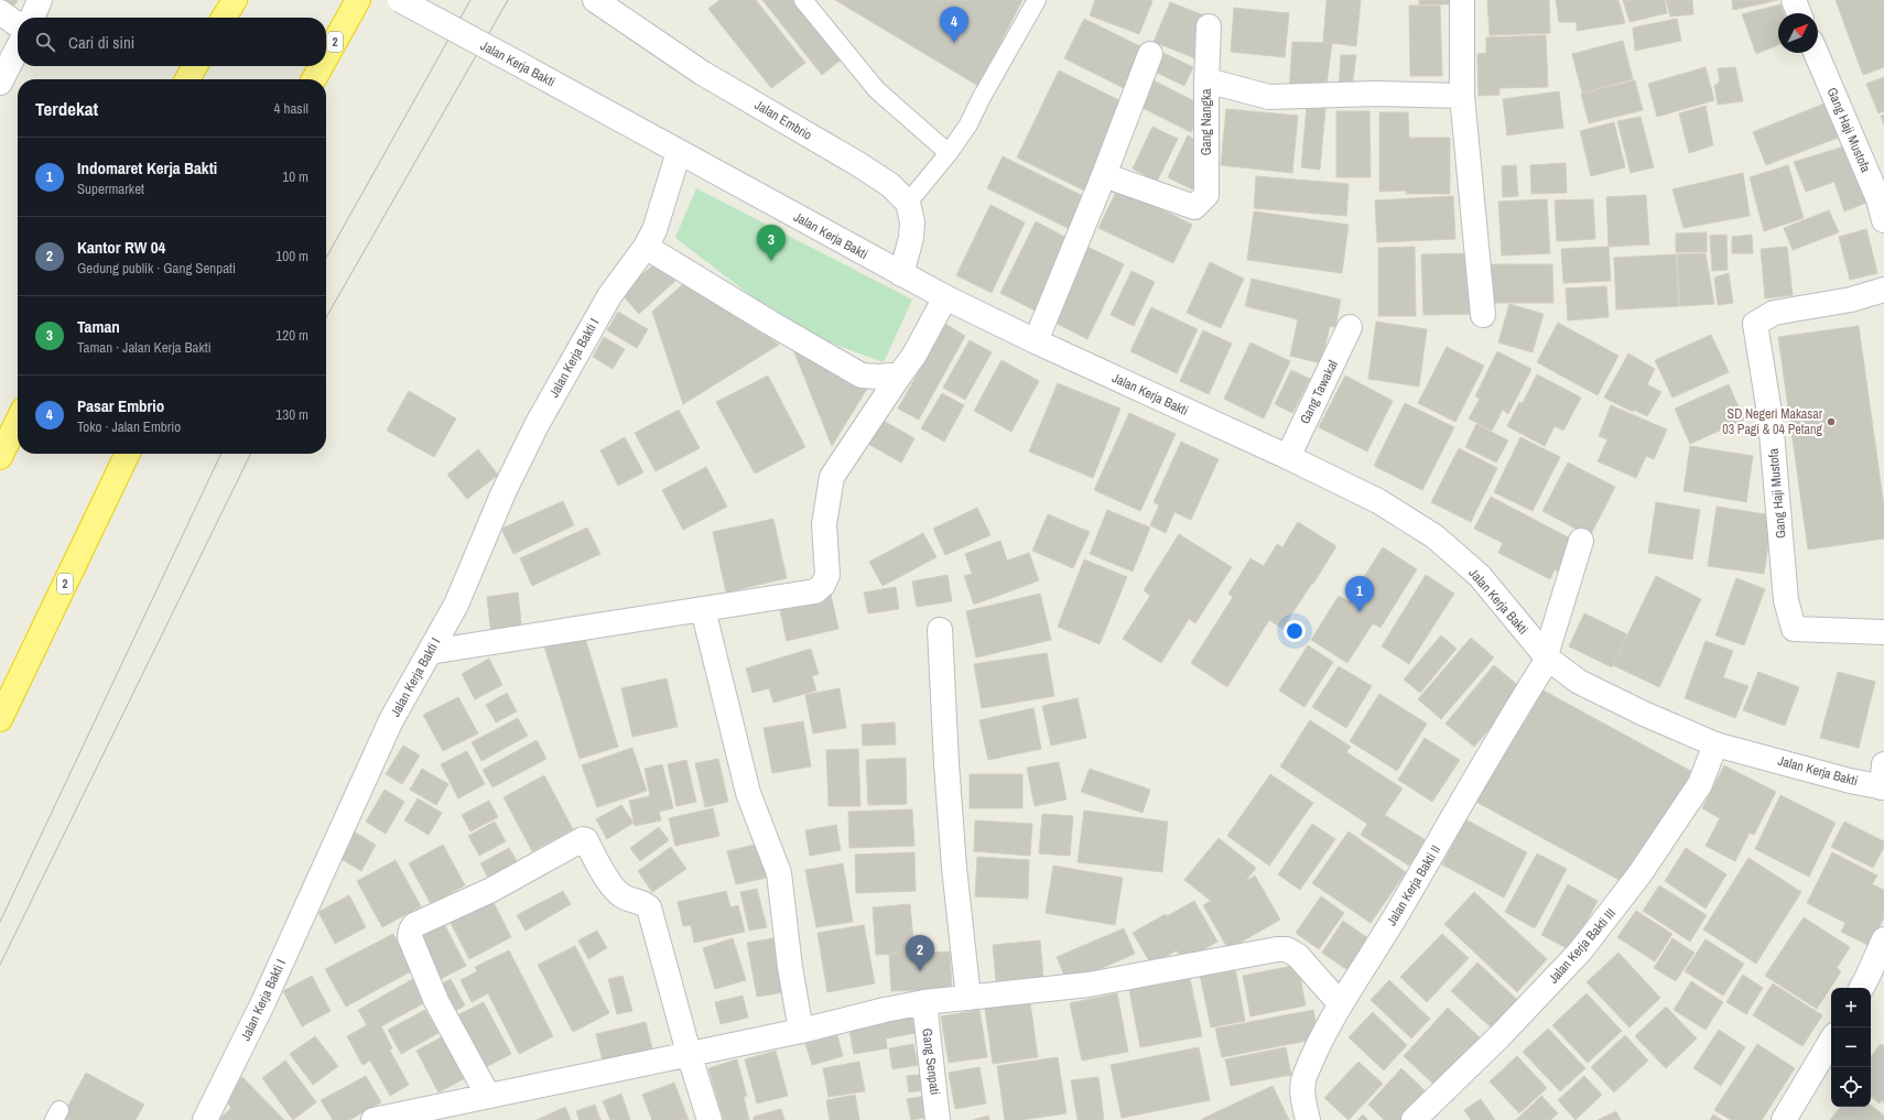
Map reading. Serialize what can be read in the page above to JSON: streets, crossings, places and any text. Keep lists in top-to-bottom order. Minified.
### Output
{"streets":{"highway":["2"],"street":["Jalan Kerja Bakti","Jalan Embrio","Gang Nangka","Gang Haji Mustofa","Jalan Kerja Bakti I","Gang Tawakal","Jalan Kerja Bakti II","Jalan Kerja Bakti III","Gang Senpati"]},"crossings":[["Jalan Kerja Bakti","Jalan Kerja Bakti I"],["Jalan Kerja Bakti","Gang Tawakal"],["Jalan Kerja Bakti","Jalan Kerja Bakti II"],["Jalan Kerja Bakti","Jalan Kerja Bakti III"]],"places":["SD Negeri Makasar 03 Pagi & 04 Petang"],"north":"top right","page":{"pins":["4","3","1","2"],"search":"Cari di sini","heading":["Terdekat","4 hasil"],"list":[{"mark":"1","name":"Indomaret Kerja Bakti","note":"Supermarket","value":"10 m"},{"mark":"2","name":"Kantor RW 04","note":"Gedung publik · Gang Senpati","value":"100 m"},{"mark":"3","name":"Taman","note":"Taman · Jalan Kerja Bakti","value":"120 m"},{"mark":"4","name":"Pasar Embrio","note":"Toko · Jalan Embrio","value":"130 m"}],"map_buttons":["+","−"]}}
